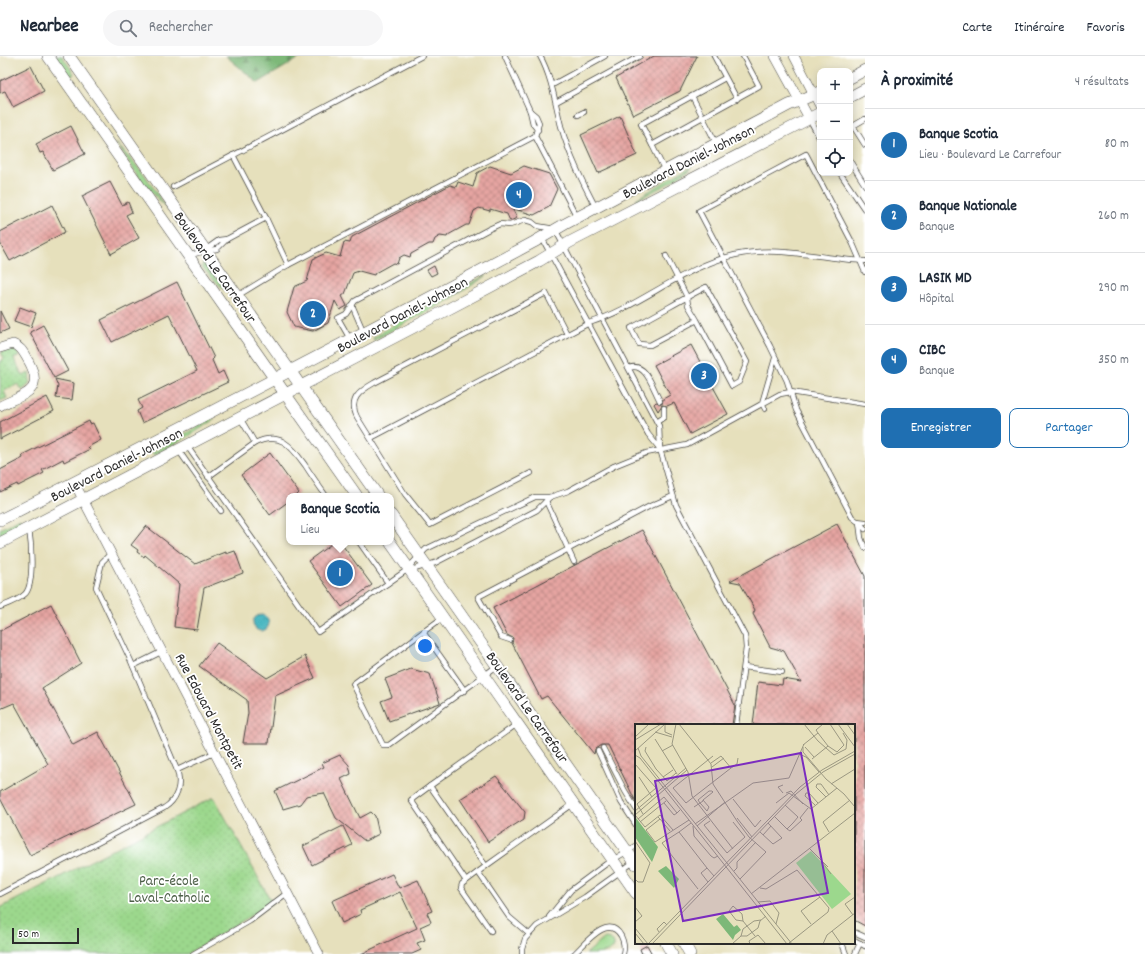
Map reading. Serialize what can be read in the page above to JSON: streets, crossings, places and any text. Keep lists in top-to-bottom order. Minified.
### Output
{"streets":{"street":["Boulevard Daniel-Johnson","Boulevard Le Carrefour","Rue Edouard Montpetit"]},"crossings":[["Boulevard Daniel-Johnson","Boulevard Le Carrefour"],["Boulevard Daniel-Johnson","Rue Edouard Montpetit"]],"parks":["Parc-école Laval-Catholic"],"scale_bar":"50 m","page":{"header":"Nearbee","search":"Rechercher","nav":["Carte","Itinéraire","Favoris"],"heading":["À proximité","4 résultats"],"map_buttons":["+","−"],"list":[{"mark":"1","name":"Banque Scotia","note":"Lieu · Boulevard Le Carrefour","value":"80 m"},{"mark":"2","name":"Banque Nationale","note":"Banque","value":"260 m"},{"mark":"3","name":"LASIK MD","note":"Hôpital","value":"290 m"},{"mark":"4","name":"CIBC","note":"Banque","value":"350 m"}],"pins":["4","2","3","1"],"buttons":["Enregistrer","Partager"],"popup":["Banque Scotia","Lieu"],"scale":"50 m"}}
